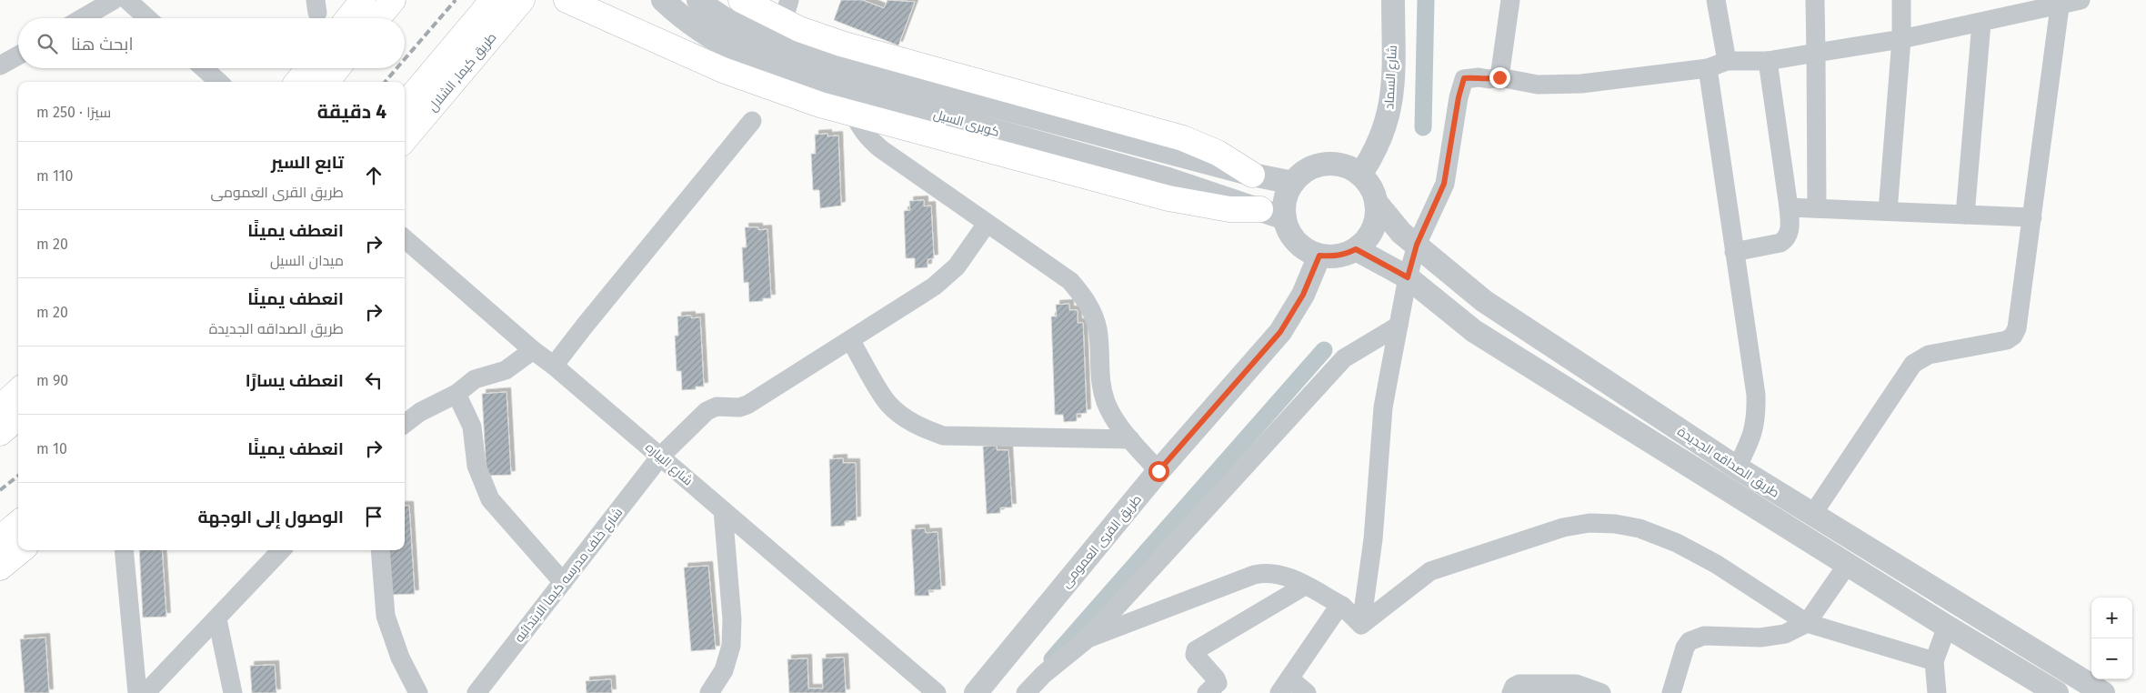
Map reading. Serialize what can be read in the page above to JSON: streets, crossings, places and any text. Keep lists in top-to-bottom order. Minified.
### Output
{"streets":{"main road":["طريق كيما, الشلال"],"street":["شارع السماد","كوبرى السيل","طريق الصداقه الجديدة","شارع البياره","طريق القرى العمومى","شارع خلف مدرسه كيما الابتدائيه"]},"crossings":[["شارع السماد","كوبرى السيل"],["شارع السماد","طريق الصداقه الجديدة"],["شارع السماد","طريق القرى العمومى"],["كوبرى السيل","طريق الصداقه الجديدة"],["كوبرى السيل","طريق القرى العمومى"],["طريق الصداقه الجديدة","طريق القرى العمومى"],["شارع البياره","شارع خلف مدرسه كيما الابتدائيه"]],"page":{"search":"ابحث هنا","heading":["4 دقيقة","سيرًا · 250 m"],"list":[["تابع السير","طريق القرى العمومى","110 m"],["انعطف يمينًا","ميدان السيل","20 m"],["انعطف يمينًا","طريق الصداقه الجديدة","20 m"],["انعطف يسارًا","90 m"],["انعطف يمينًا","10 m"],"الوصول إلى الوجهة"],"map_buttons":["+","−"]}}
